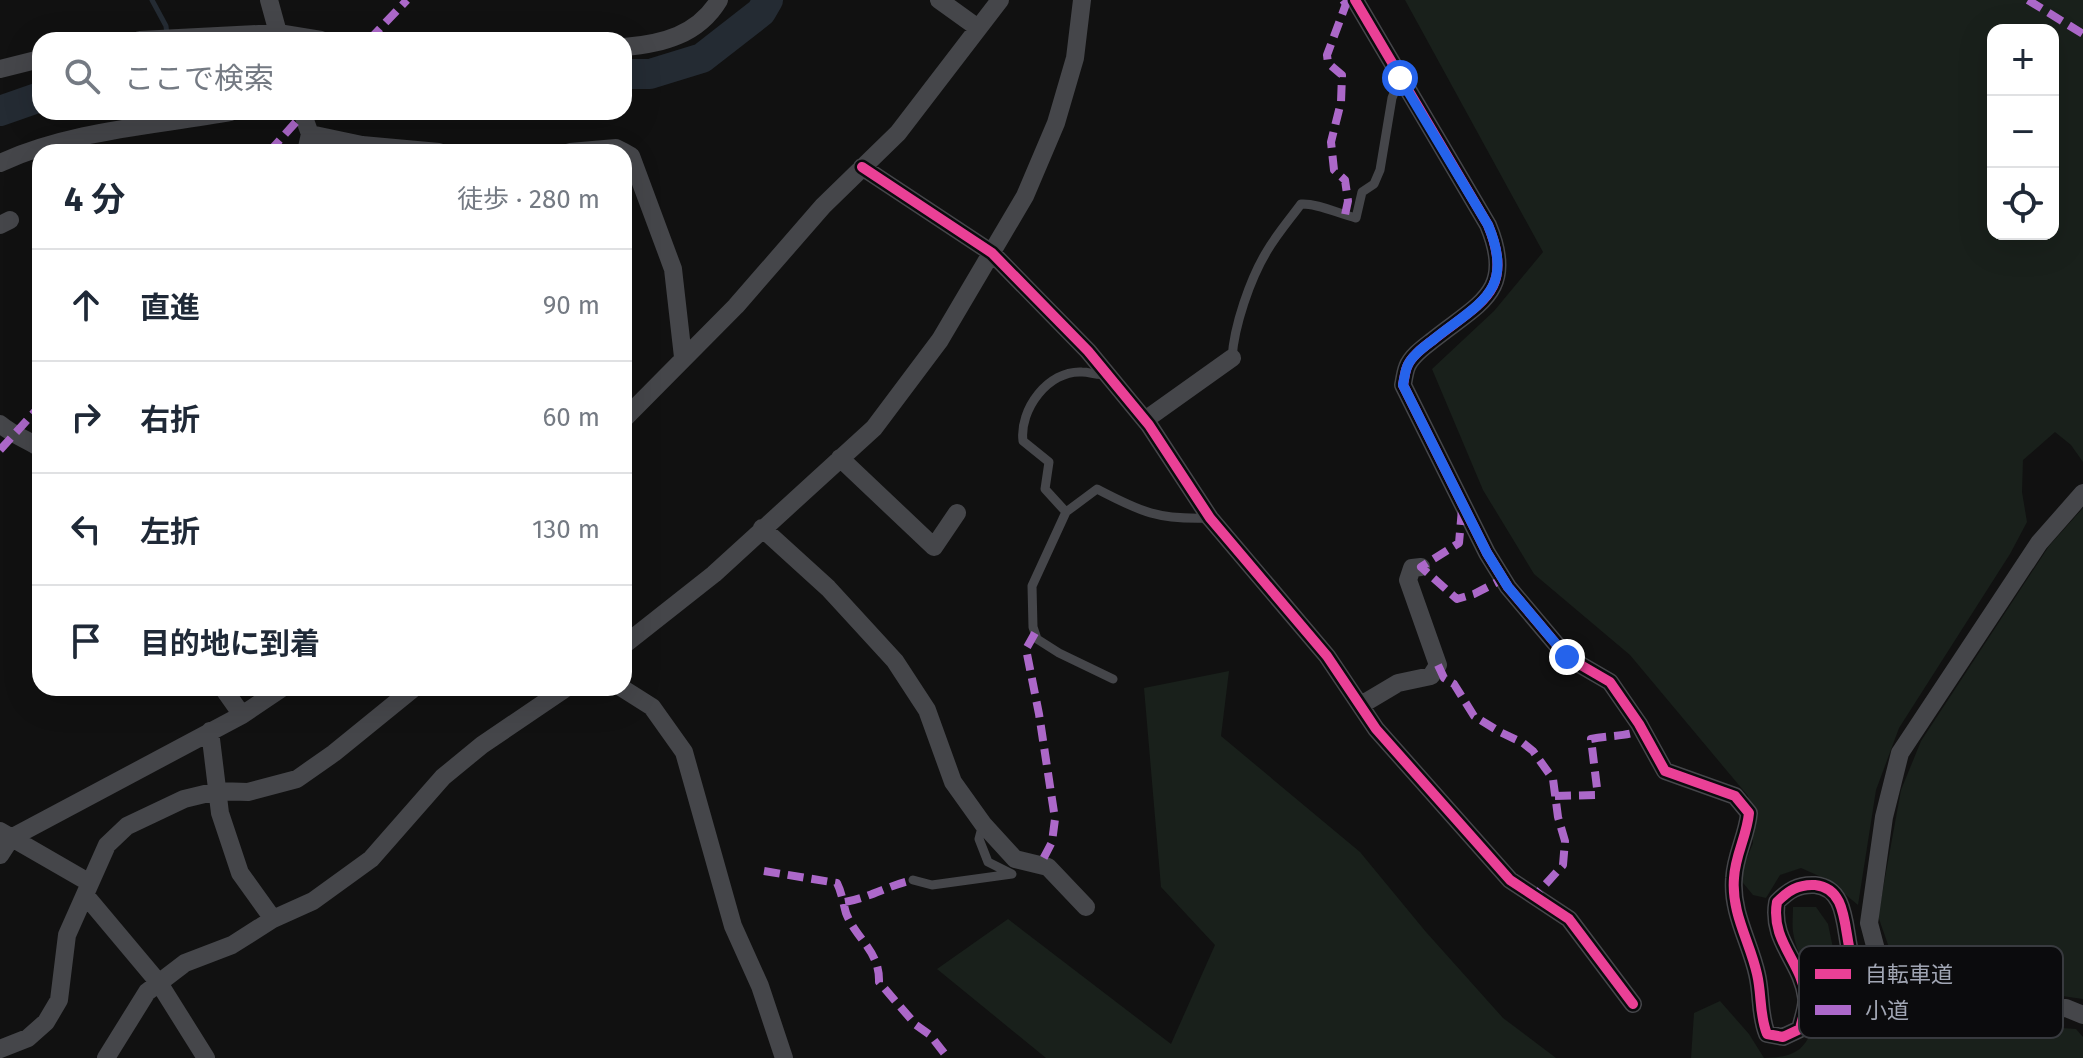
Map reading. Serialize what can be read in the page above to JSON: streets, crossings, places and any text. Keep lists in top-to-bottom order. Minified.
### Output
{"legend":["自転車道","小道"],"page":{"map_buttons":["+","−"],"search":"ここで検索","heading":["4 分","徒歩 · 280 m"],"list":[["直進","90 m"],["右折","60 m"],["左折","130 m"],"目的地に到着"]}}
